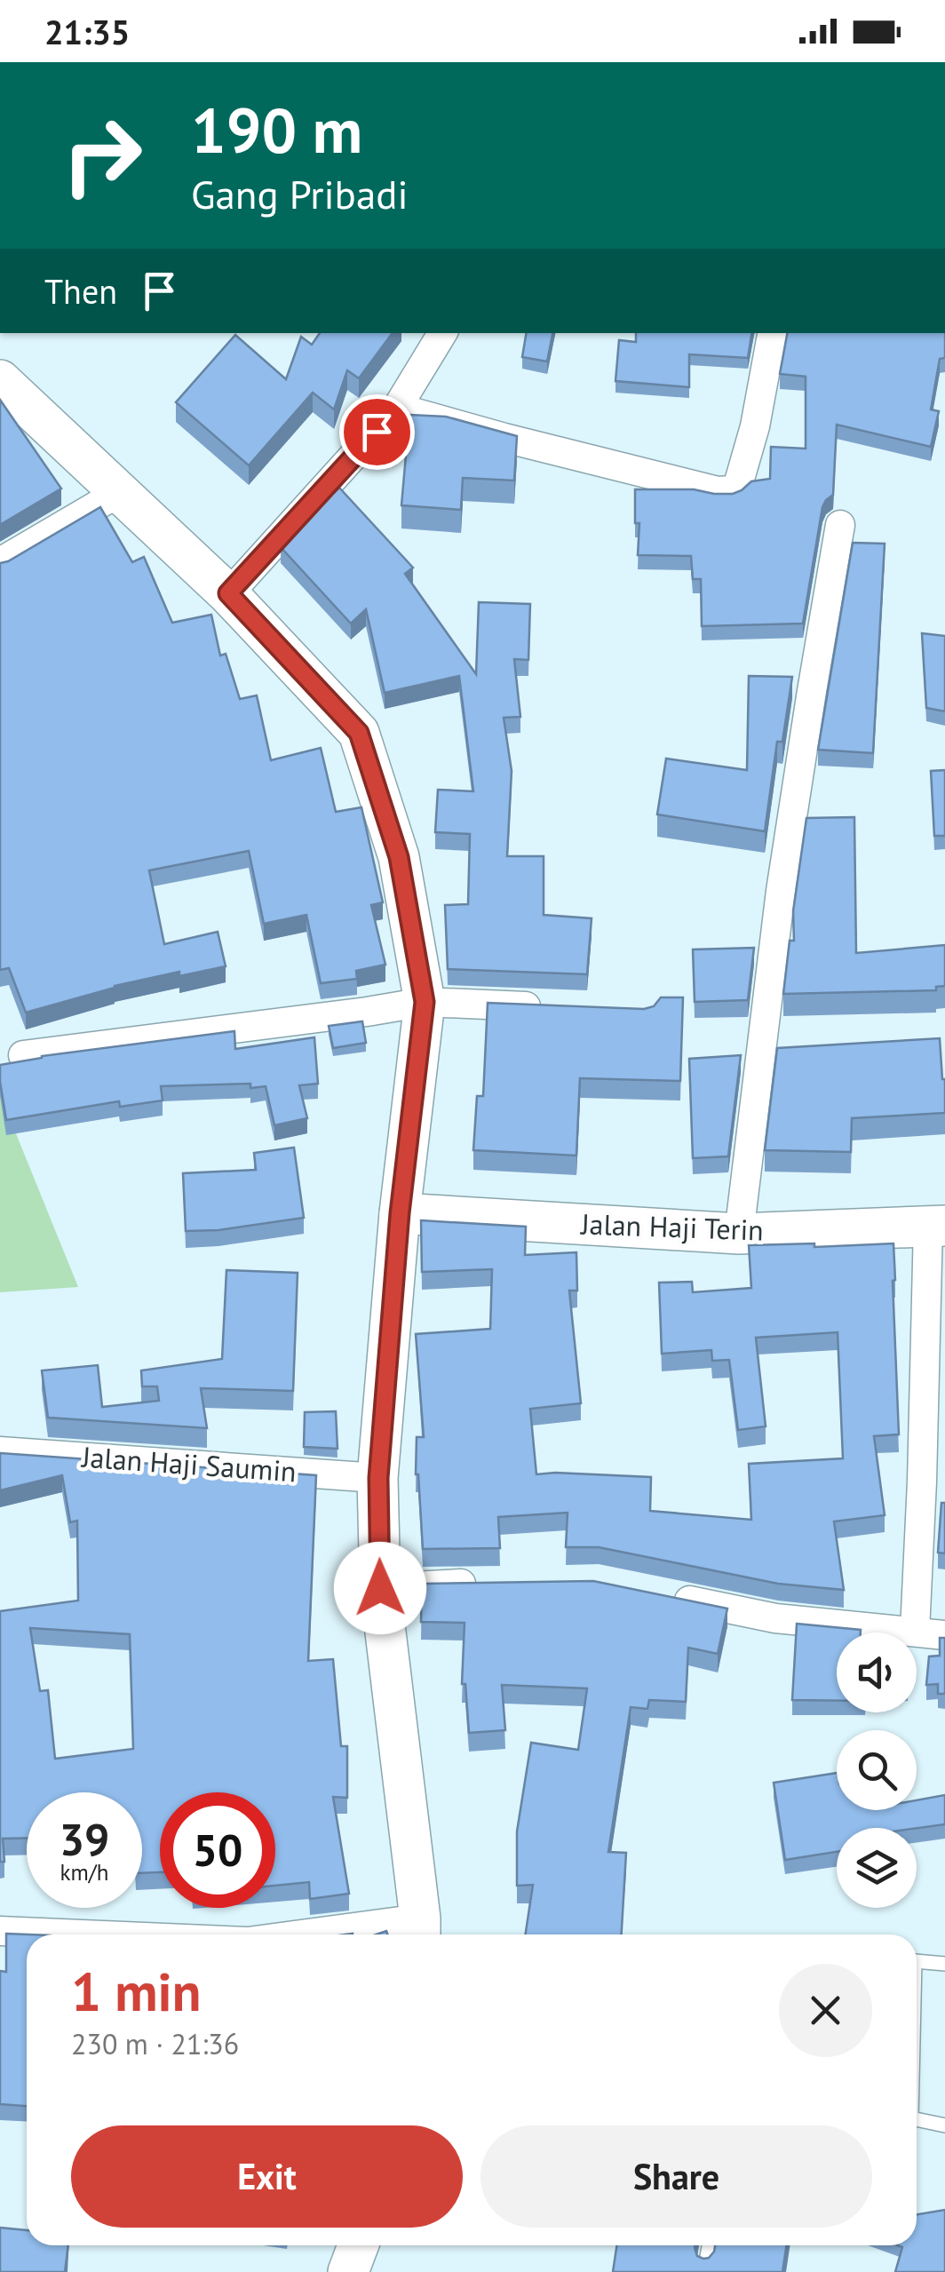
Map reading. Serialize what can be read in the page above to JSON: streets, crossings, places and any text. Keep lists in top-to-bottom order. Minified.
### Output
{"streets":{"main road":["Jalan Haji Terin"],"street":["Jalan Haji Saumin"]},"page":{"status":"21:35","turn":["190 m","Gang Pribadi"],"then":"Then","speed":"39 km/h","limit":"50","heading":["1 min","230 m · 21:36"],"buttons":["Exit","Share"]}}
